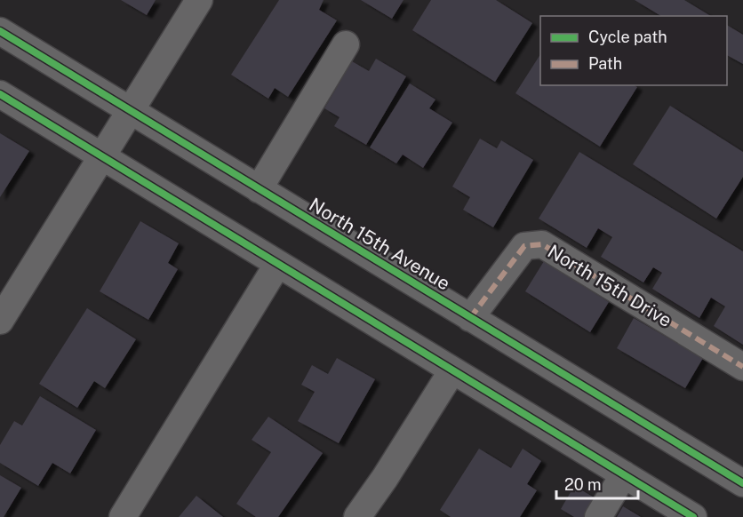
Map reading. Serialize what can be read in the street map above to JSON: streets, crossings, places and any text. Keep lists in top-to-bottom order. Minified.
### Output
{"streets":{"street":["North 15th Avenue","North 15th Drive"]},"crossings":[["North 15th Avenue","North 15th Drive"]],"legend":["Cycle path","Path"],"scale_bar":"20 m"}
